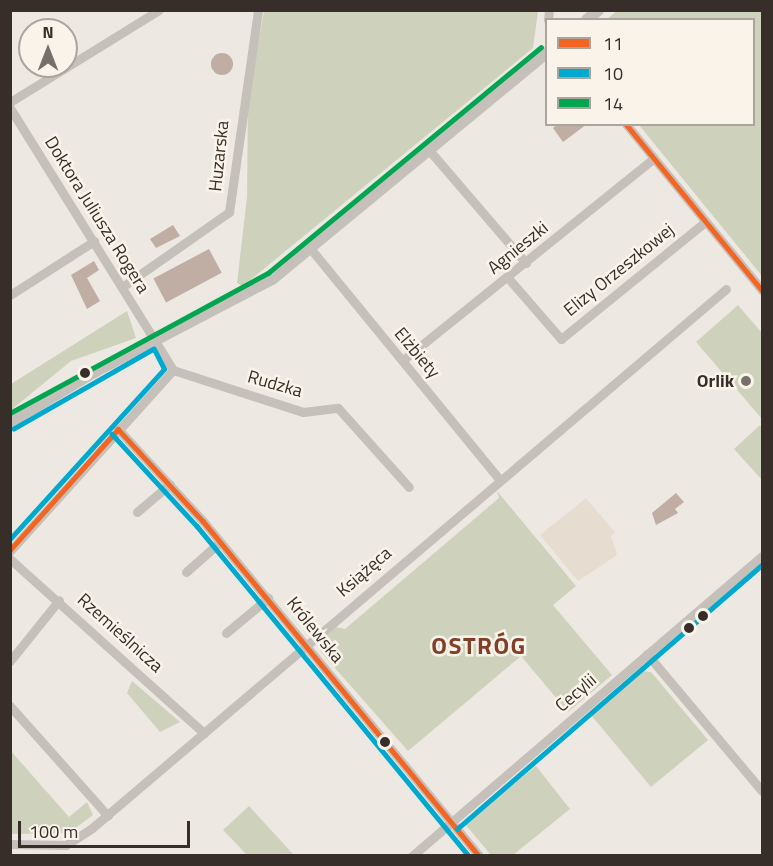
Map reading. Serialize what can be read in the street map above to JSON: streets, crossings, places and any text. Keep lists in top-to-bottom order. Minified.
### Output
{"streets":{"street":["Huzarska","Doktora Juliusza Rogera","Agnieszki","Elizy Orzeszkowej","Elżbiety","Rudzka","Książęca","Królewska","Rzemieślnicza","Cecylii"]},"crossings":[["Huzarska","Doktora Juliusza Rogera"],["Agnieszki","Elizy Orzeszkowej"],["Agnieszki","Elżbiety"],["Elżbiety","Książęca"],["Książęca","Królewska"],["Książęca","Rzemieślnicza"],["Królewska","Cecylii"]],"districts":["OSTRÓG"],"places":["Orlik"],"lines":["transit line 14","transit line 11","transit line 10"],"legend":["11","10","14"],"scale_bar":"100 m","north":"top"}
